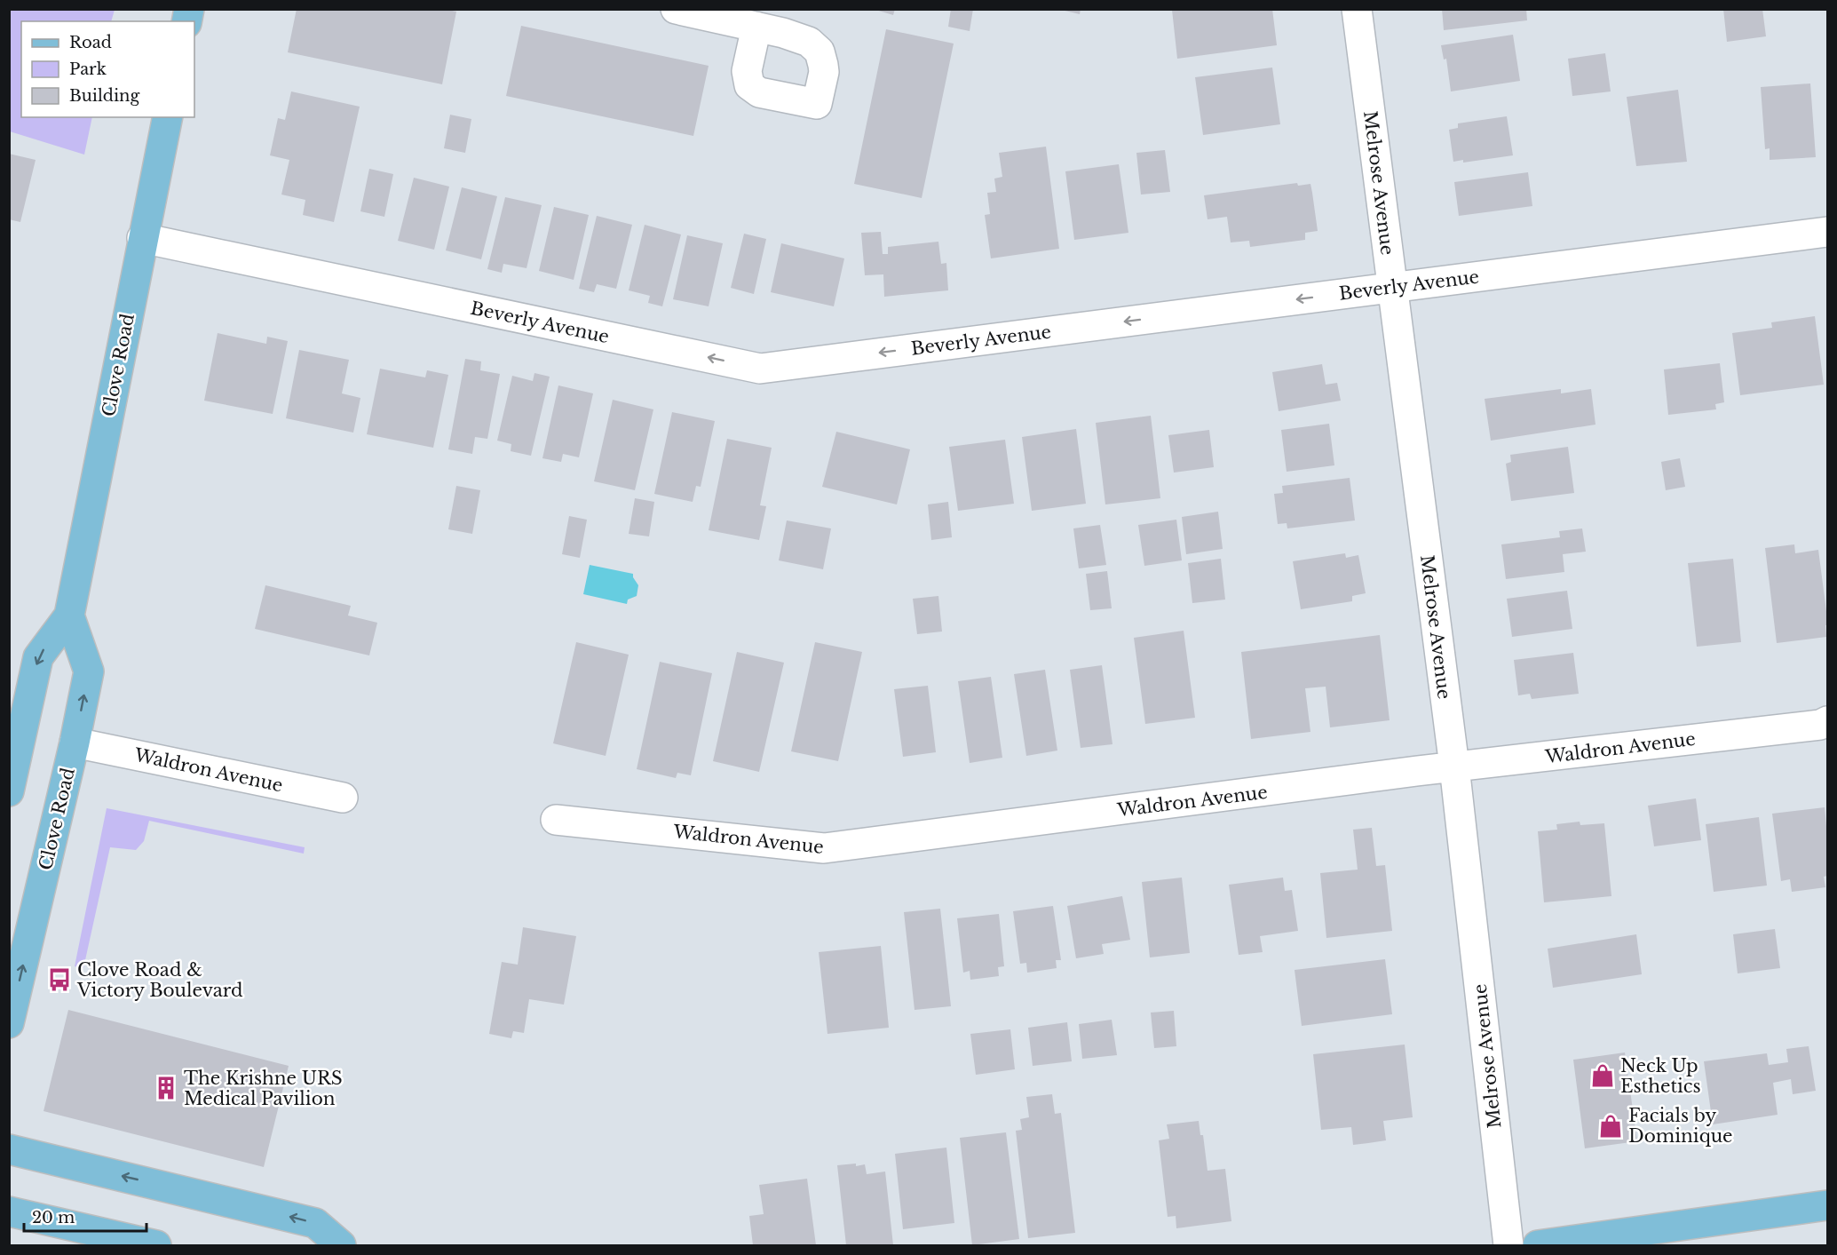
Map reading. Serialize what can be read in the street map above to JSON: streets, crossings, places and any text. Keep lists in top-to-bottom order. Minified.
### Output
{"streets":{"main road":["Clove Road"],"street":["Melrose Avenue","Beverly Avenue","Waldron Avenue"]},"crossings":[["Melrose Avenue","Beverly Avenue"],["Melrose Avenue","Waldron Avenue"],["Beverly Avenue","Clove Road"],["Clove Road","Waldron Avenue"]],"one_way":["Beverly Avenue"],"places":{"bus stop":["Clove Road & Victory Boulevard"],"shop":["Neck Up Esthetics","Facials by Dominique"],"building":["The Krishne URS Medical Pavilion"]},"legend":["Road","Park","Building"],"scale_bar":"20 m"}
